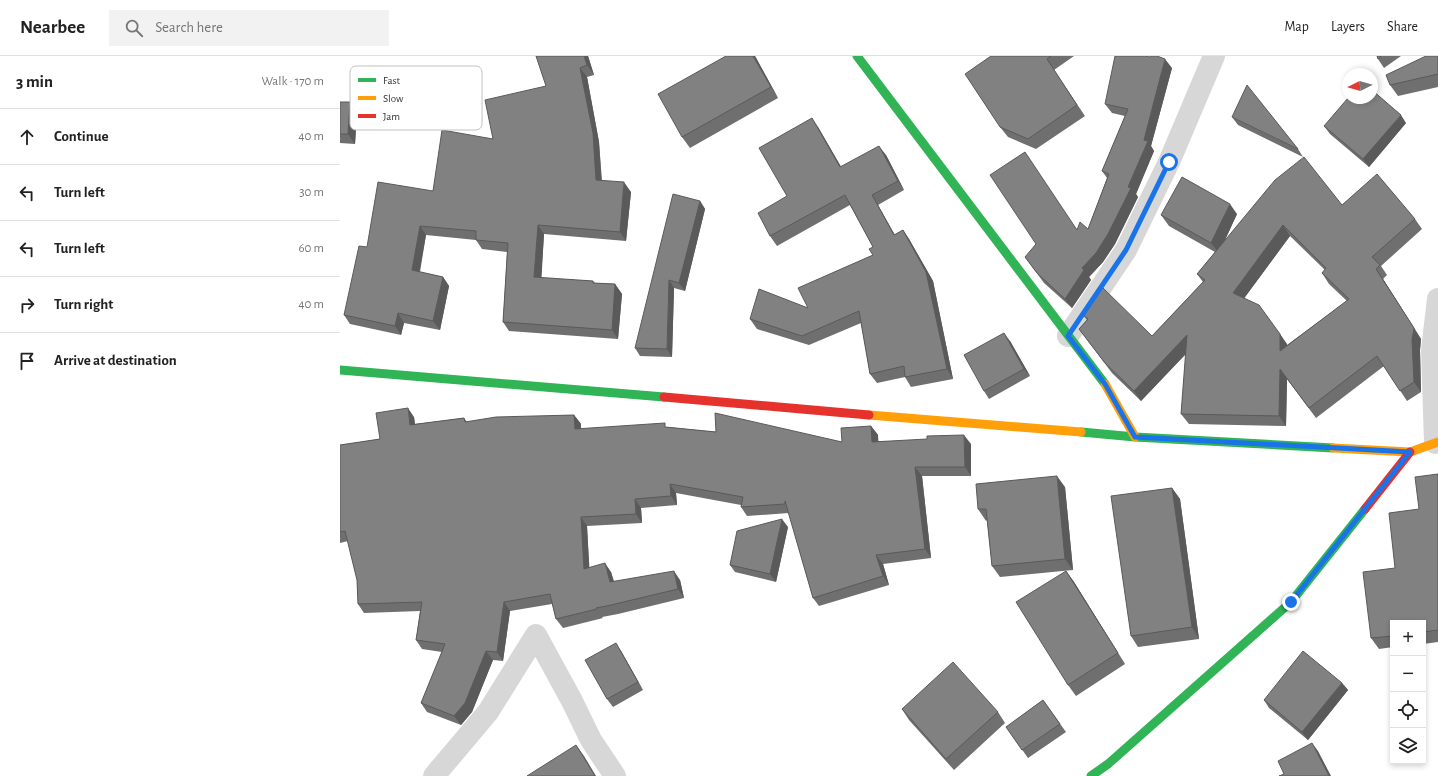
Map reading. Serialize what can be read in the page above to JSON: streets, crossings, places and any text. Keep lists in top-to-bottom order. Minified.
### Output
{"legend":["Fast","Slow","Jam"],"north":"left","page":{"header":"Nearbee","search":"Search here","nav":["Map","Layers","Share"],"heading":["3 min","Walk · 170 m"],"list":[["Continue","40 m"],["Turn left","30 m"],["Turn left","60 m"],["Turn right","40 m"],"Arrive at destination"],"map_buttons":["+","−"]}}
